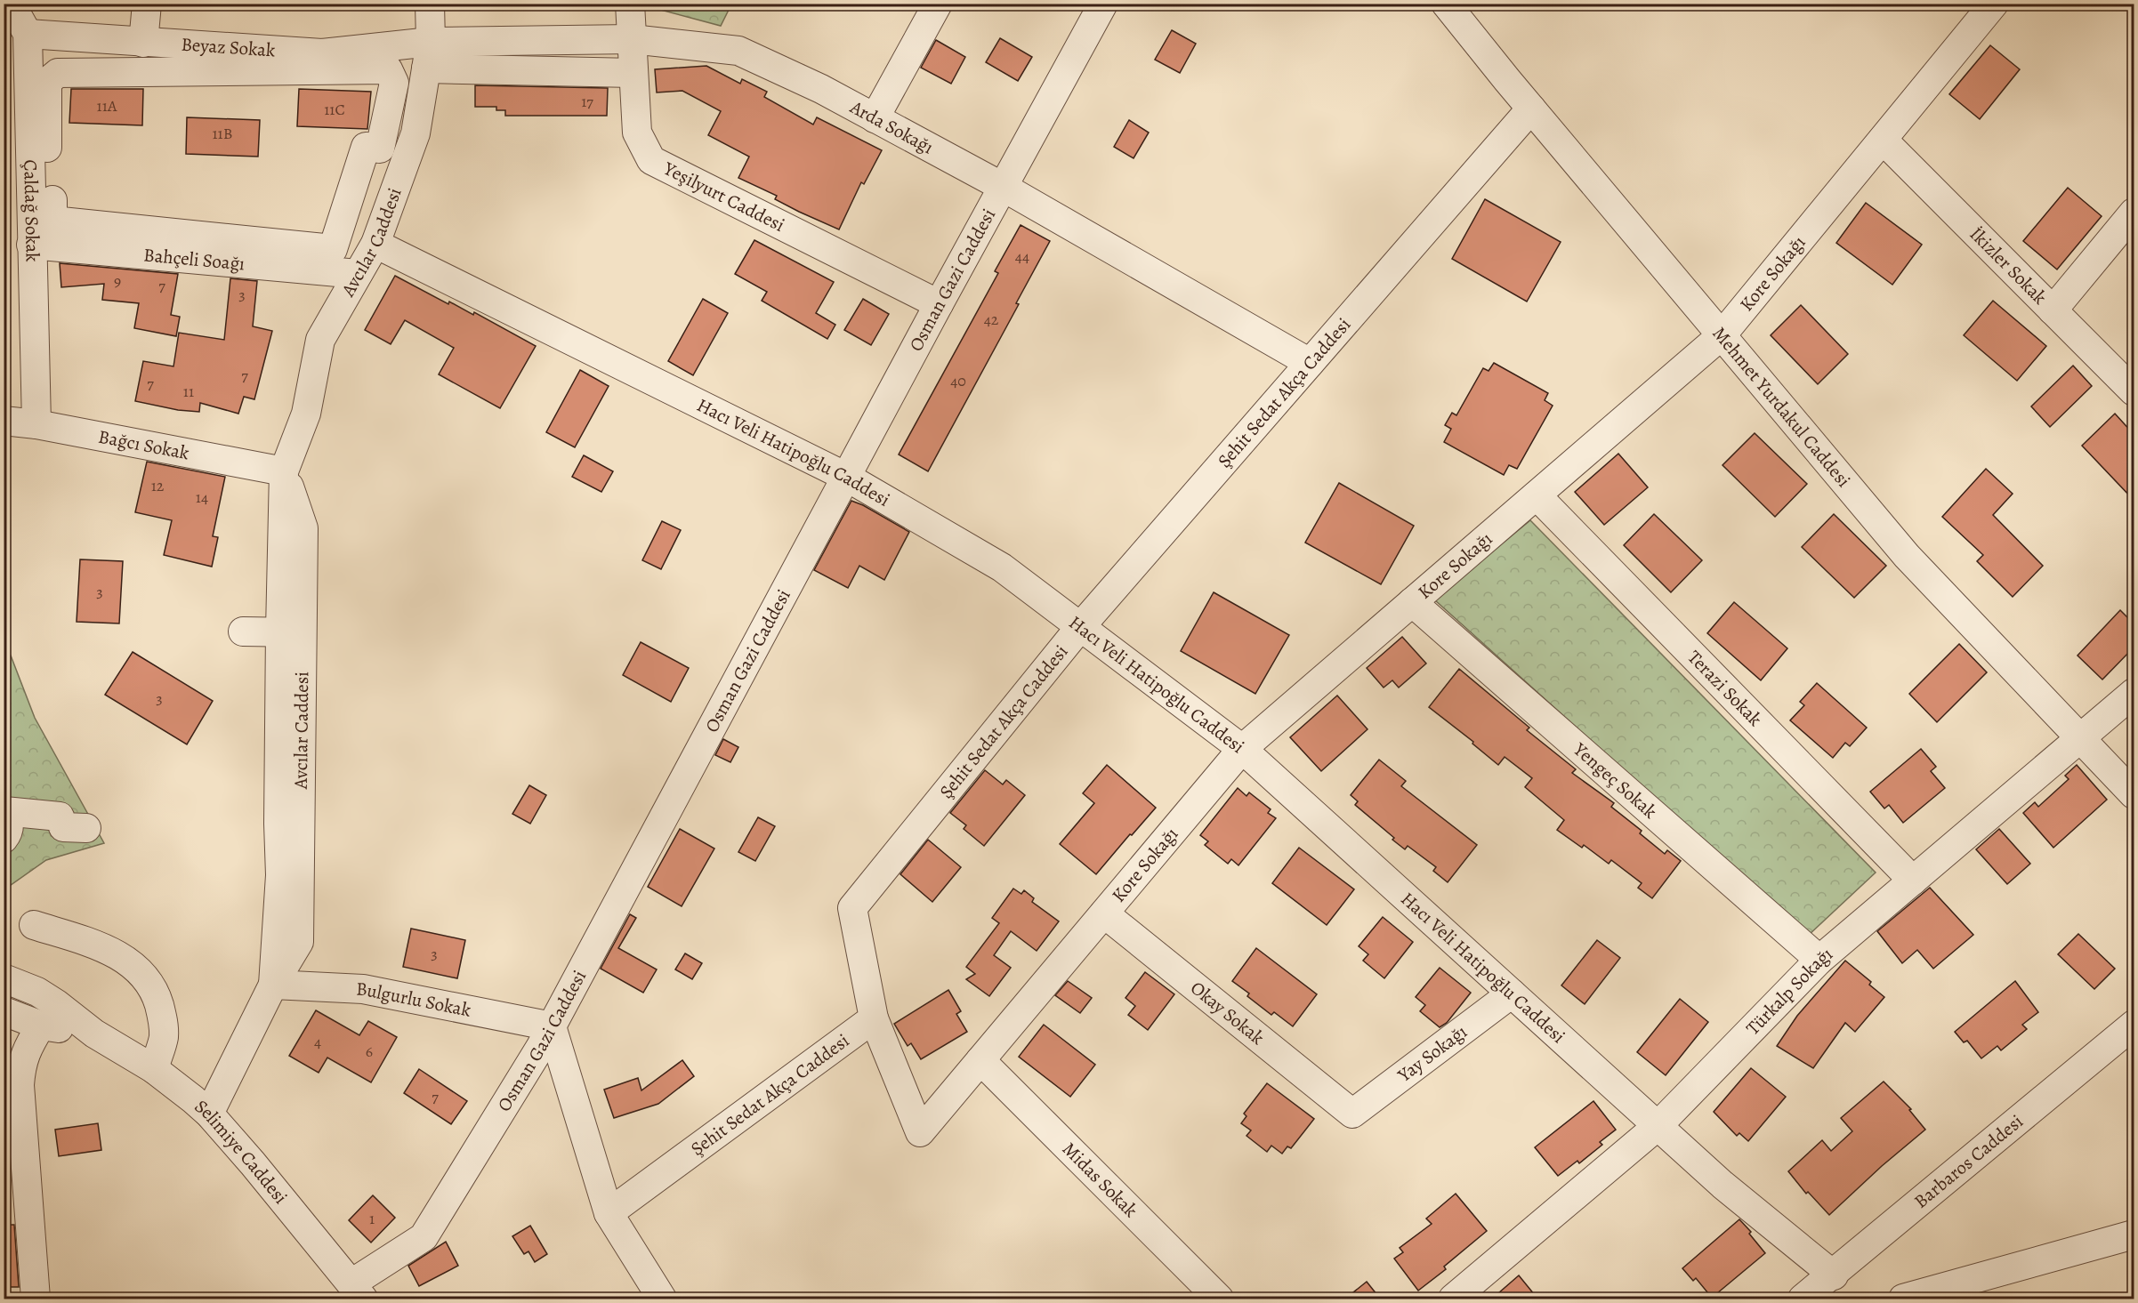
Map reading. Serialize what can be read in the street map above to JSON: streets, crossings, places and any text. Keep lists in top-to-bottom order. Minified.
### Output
{"streets":{"street":["Beyaz Sokak","Arda Sokağı","Yeşilyurt Caddesi","Çaldağ Sokak","Avcılar Caddesi","Bahçeli Soağı","İkizler Sokak","Kore Sokağı","Osman Gazi Caddesi","Şehit Sedat Akça Caddesi","Mehmet Yurdakul Caddesi","Bağcı Sokak","Hacı Veli Hatipoğlu Caddesi","Terazi Sokak","Yengeç Sokak","Türkalp Sokağı","Bulgurlu Sokak","Okay Sokak","Yay Sokağı","Selimiye Caddesi","Barbaros Caddesi","Midas Sokak"]},"crossings":[["Beyaz Sokak","Arda Sokağı"],["Beyaz Sokak","Çaldağ Sokak"],["Beyaz Sokak","Avcılar Caddesi"],["Arda Sokağı","Yeşilyurt Caddesi"],["Arda Sokağı","Avcılar Caddesi"],["Arda Sokağı","Osman Gazi Caddesi"],["Arda Sokağı","Şehit Sedat Akça Caddesi"],["Yeşilyurt Caddesi","Osman Gazi Caddesi"],["Çaldağ Sokak","Bahçeli Soağı"],["Çaldağ Sokak","Bağcı Sokak"],["Avcılar Caddesi","Bahçeli Soağı"],["Avcılar Caddesi","Bağcı Sokak"],["Avcılar Caddesi","Hacı Veli Hatipoğlu Caddesi"],["Avcılar Caddesi","Bulgurlu Sokak"],["Avcılar Caddesi","Selimiye Caddesi"],["İkizler Sokak","Kore Sokağı"],["Kore Sokağı","Şehit Sedat Akça Caddesi"],["Kore Sokağı","Mehmet Yurdakul Caddesi"],["Kore Sokağı","Hacı Veli Hatipoğlu Caddesi"],["Kore Sokağı","Terazi Sokak"],["Kore Sokağı","Yengeç Sokak"],["Kore Sokağı","Okay Sokak"],["Kore Sokağı","Midas Sokak"],["Osman Gazi Caddesi","Hacı Veli Hatipoğlu Caddesi"],["Osman Gazi Caddesi","Bulgurlu Sokak"],["Osman Gazi Caddesi","Selimiye Caddesi"],["Şehit Sedat Akça Caddesi","Mehmet Yurdakul Caddesi"],["Şehit Sedat Akça Caddesi","Hacı Veli Hatipoğlu Caddesi"],["Mehmet Yurdakul Caddesi","Türkalp Sokağı"],["Hacı Veli Hatipoğlu Caddesi","Türkalp Sokağı"],["Hacı Veli Hatipoğlu Caddesi","Yay Sokağı"],["Hacı Veli Hatipoğlu Caddesi","Barbaros Caddesi"],["Terazi Sokak","Türkalp Sokağı"],["Yengeç Sokak","Türkalp Sokağı"],["Okay Sokak","Yay Sokağı"]],"house_numbers":["17","11A","11C","11B","44","9","7","3","42","7","40","7","11","12","14","3","3","3","4","6","7","1"]}
